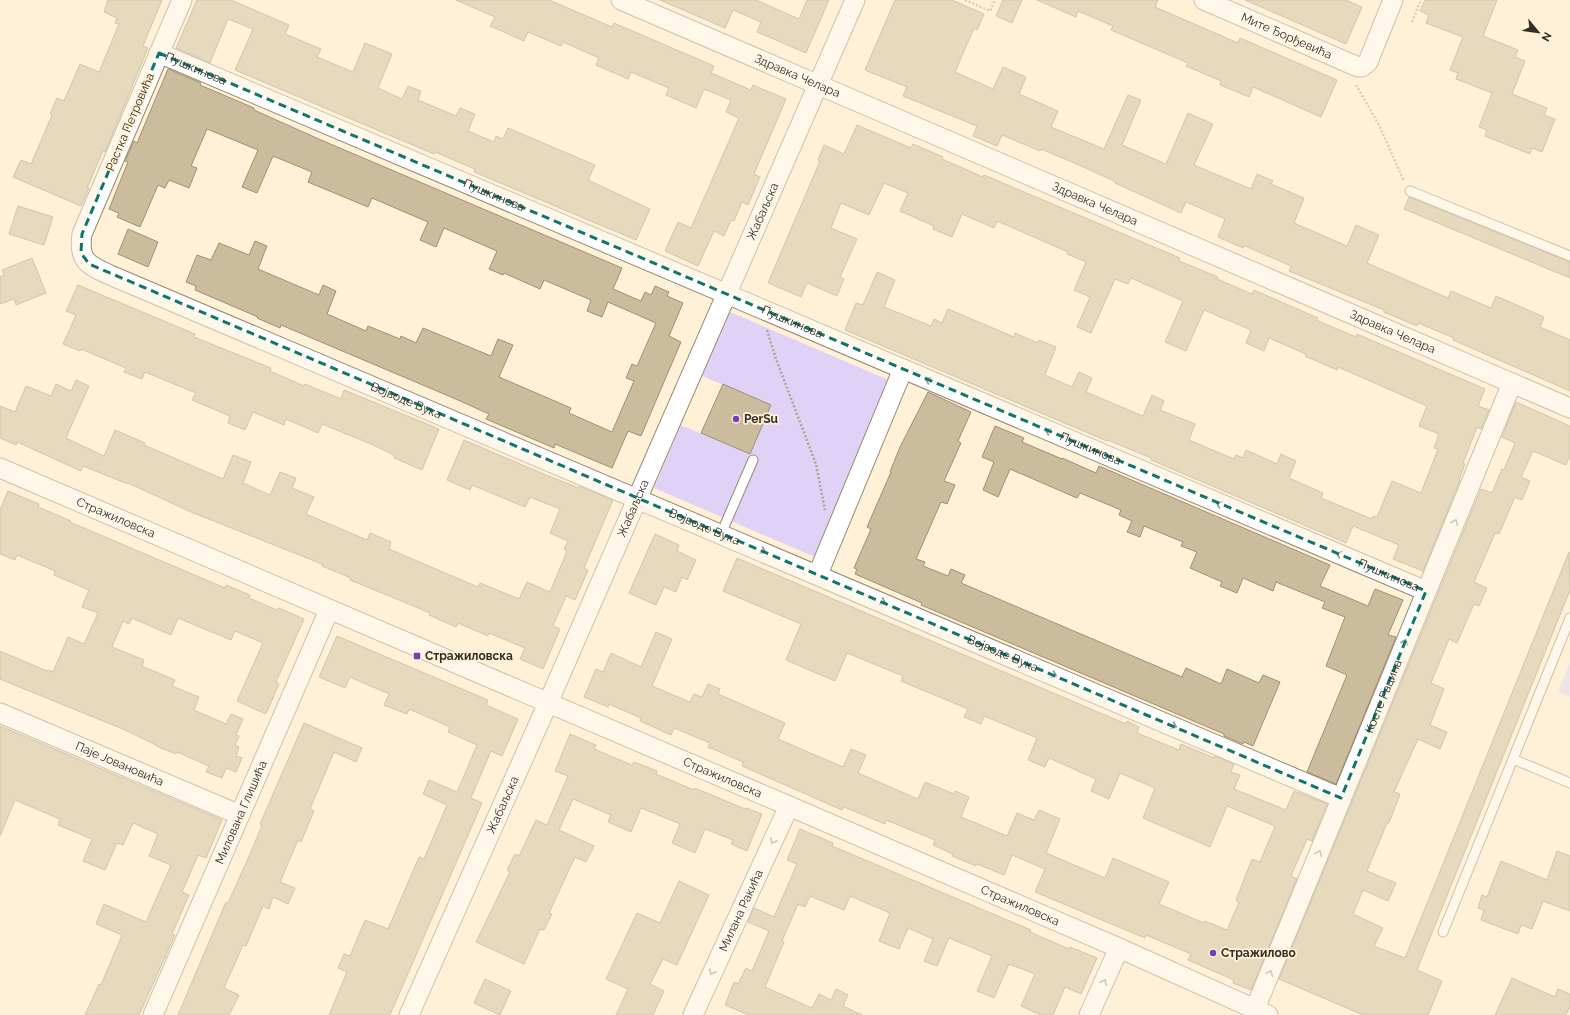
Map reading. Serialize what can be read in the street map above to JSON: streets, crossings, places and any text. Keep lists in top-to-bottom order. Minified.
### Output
{"streets":{"street":["Мите Ђорђевића","Пушкинова","Здравка Челара","Растка Петровића","Жабаљска","Војводе Вука","Стражиловска","Косте Рацина","Паје Јовановића","Милована Глишића","Милана Ракића"]},"crossings":[["Пушкинова","Растка Петровића"],["Пушкинова","Жабаљска"],["Пушкинова","Косте Рацина"],["Здравка Челара","Жабаљска"],["Здравка Челара","Косте Рацина"],["Растка Петровића","Војводе Вука"],["Жабаљска","Војводе Вука"],["Жабаљска","Стражиловска"],["Војводе Вука","Косте Рацина"],["Стражиловска","Косте Рацина"],["Стражиловска","Милована Глишића"],["Стражиловска","Милана Ракића"],["Паје Јовановића","Милована Глишића"]],"one_way":["Пушкинова","Војводе Вука","Косте Рацина","Милана Ракића"],"places":{"other":["PerSu","Стражилово"],"transit":["Стражиловска"]},"north":"bottom right"}
